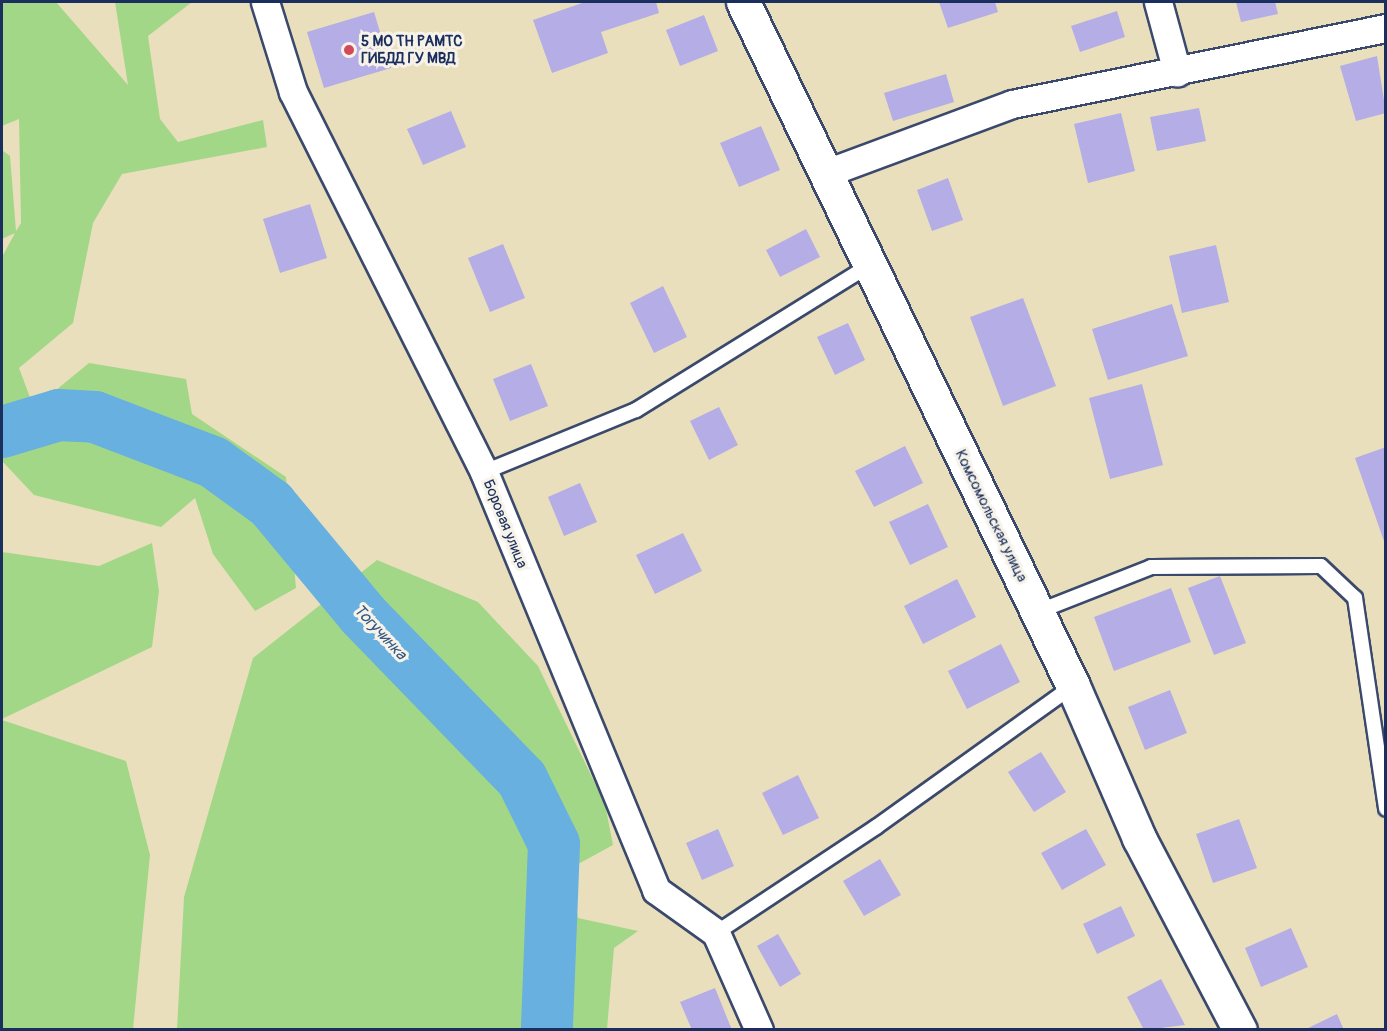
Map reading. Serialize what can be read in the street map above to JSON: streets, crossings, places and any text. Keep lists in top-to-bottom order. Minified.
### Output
{"streets":{"main road":["Комсомольская улица"],"street":["Боровая улица"]},"water":["Тогучинка"],"places":["5 МО ТН РАМТС ГИБДД ГУ МВД"]}
